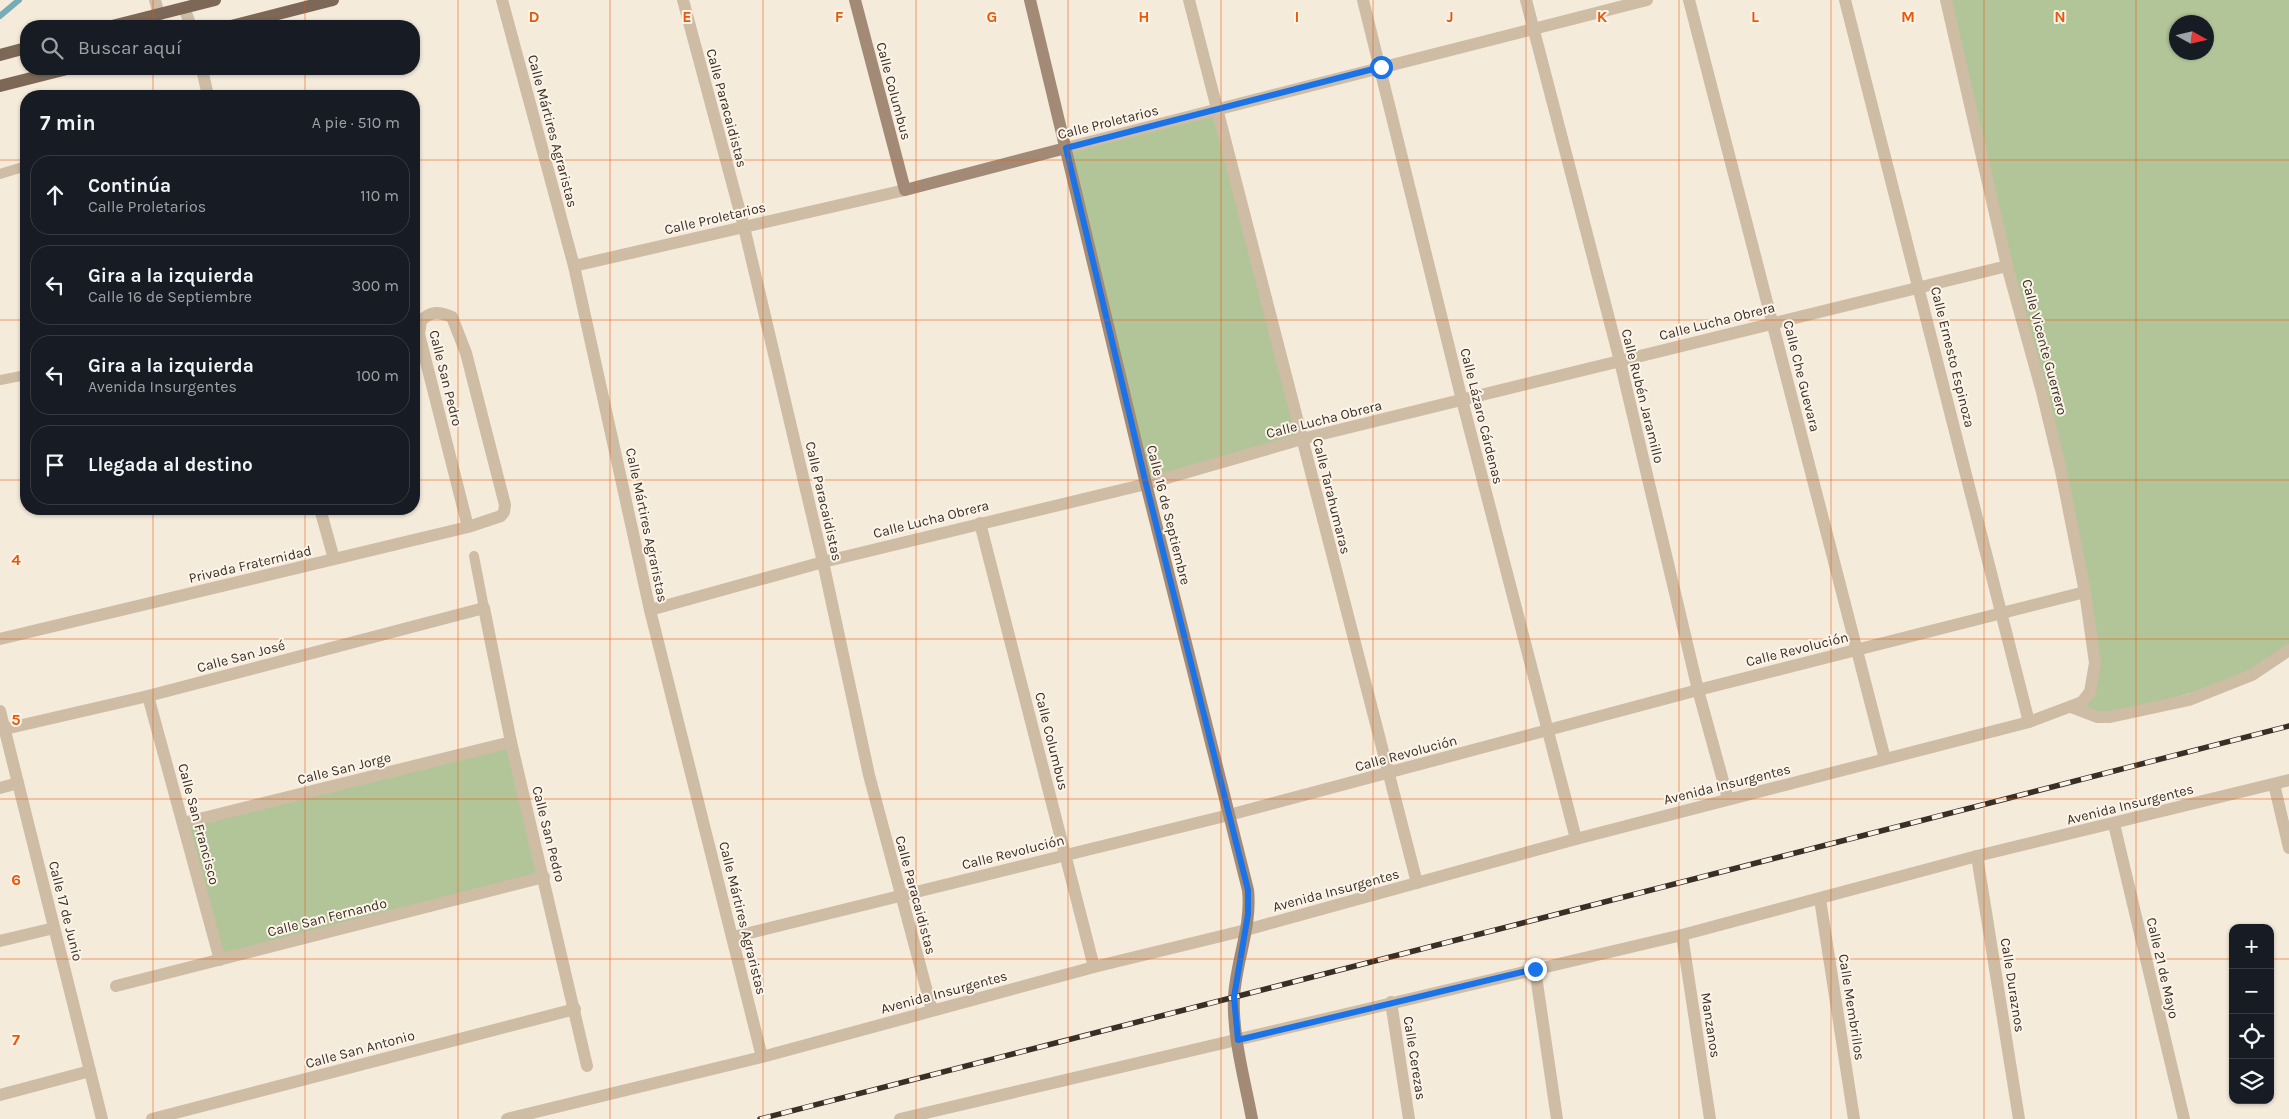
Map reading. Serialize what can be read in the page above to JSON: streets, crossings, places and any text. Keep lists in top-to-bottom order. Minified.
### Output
{"streets":{"street":["Calle Columbus","Calle Paracaidistas","Calle Proletarios","Calle Mártires Agraristas","Calle Lucha Obrera","Calle Vicente Guerrero","Calle Ernesto Espinoza","Calle Che Guevara","Calle San Pedro","Calle Rubén Jaramillo","Calle Lázaro Cárdenas","Calle Tarahumaras","Calle 16 de Septiembre","Privada Fraternidad","Calle Revolución","Calle San José","Calle San Jorge","Avenida Insurgentes","Calle San Francisco","Calle 17 de Junio","Calle San Fernando","Calle 21 de Mayo","Calle Duraznos","Calle Membrillos","Manzanos","Calle San Antonio","Calle Cerezas"]},"crossings":[["Calle Columbus","Calle Proletarios"],["Calle Columbus","Calle Lucha Obrera"],["Calle Columbus","Calle Revolución"],["Calle Columbus","Avenida Insurgentes"],["Calle Paracaidistas","Calle Proletarios"],["Calle Paracaidistas","Calle Lucha Obrera"],["Calle Paracaidistas","Calle Revolución"],["Calle Paracaidistas","Avenida Insurgentes"],["Calle Proletarios","Calle Mártires Agraristas"],["Calle Proletarios","Calle Rubén Jaramillo"],["Calle Proletarios","Calle Lázaro Cárdenas"],["Calle Proletarios","Calle Tarahumaras"],["Calle Proletarios","Calle 16 de Septiembre"],["Calle Mártires Agraristas","Calle Lucha Obrera"],["Calle Mártires Agraristas","Calle Revolución"],["Calle Mártires Agraristas","Avenida Insurgentes"],["Calle Lucha Obrera","Calle Vicente Guerrero"],["Calle Lucha Obrera","Calle Ernesto Espinoza"],["Calle Lucha Obrera","Calle Che Guevara"],["Calle Lucha Obrera","Calle Rubén Jaramillo"],["Calle Lucha Obrera","Calle Lázaro Cárdenas"],["Calle Lucha Obrera","Calle Tarahumaras"],["Calle Lucha Obrera","Calle 16 de Septiembre"],["Calle Vicente Guerrero","Calle Revolución"],["Calle Vicente Guerrero","Avenida Insurgentes"],["Calle Ernesto Espinoza","Calle Revolución"],["Calle Ernesto Espinoza","Avenida Insurgentes"],["Calle Che Guevara","Calle Revolución"],["Calle Che Guevara","Avenida Insurgentes"],["Calle San Pedro","Privada Fraternidad"],["Calle San Pedro","Calle San José"],["Calle San Pedro","Calle San Jorge"],["Calle San Pedro","Calle San Fernando"],["Calle San Pedro","Calle San Antonio"],["Calle Rubén Jaramillo","Calle Revolución"],["Calle Rubén Jaramillo","Avenida Insurgentes"],["Calle Lázaro Cárdenas","Calle Revolución"],["Calle Lázaro Cárdenas","Avenida Insurgentes"],["Calle Tarahumaras","Calle Revolución"],["Calle Tarahumaras","Avenida Insurgentes"],["Calle 16 de Septiembre","Calle Revolución"],["Calle 16 de Septiembre","Avenida Insurgentes"],["Calle San José","Calle San Francisco"],["Calle San José","Calle 17 de Junio"],["Calle San Jorge","Calle San Francisco"],["Avenida Insurgentes","Calle 21 de Mayo"],["Avenida Insurgentes","Calle Duraznos"],["Avenida Insurgentes","Calle Membrillos"],["Avenida Insurgentes","Manzanos"],["Avenida Insurgentes","Calle Cerezas"],["Calle San Francisco","Calle San Fernando"]],"north":"right","page":{"search":"Buscar aquí","heading":["7 min","A pie · 510 m"],"list":[["Continúa","Calle Proletarios","110 m"],["Gira a la izquierda","Calle 16 de Septiembre","300 m"],["Gira a la izquierda","Avenida Insurgentes","100 m"],"Llegada al destino"],"map_buttons":["+","−"]},"grid":{"columns":["D","E","F","G","H","I","J","K","L","M","N"],"rows":["4","5","6","7"]}}
